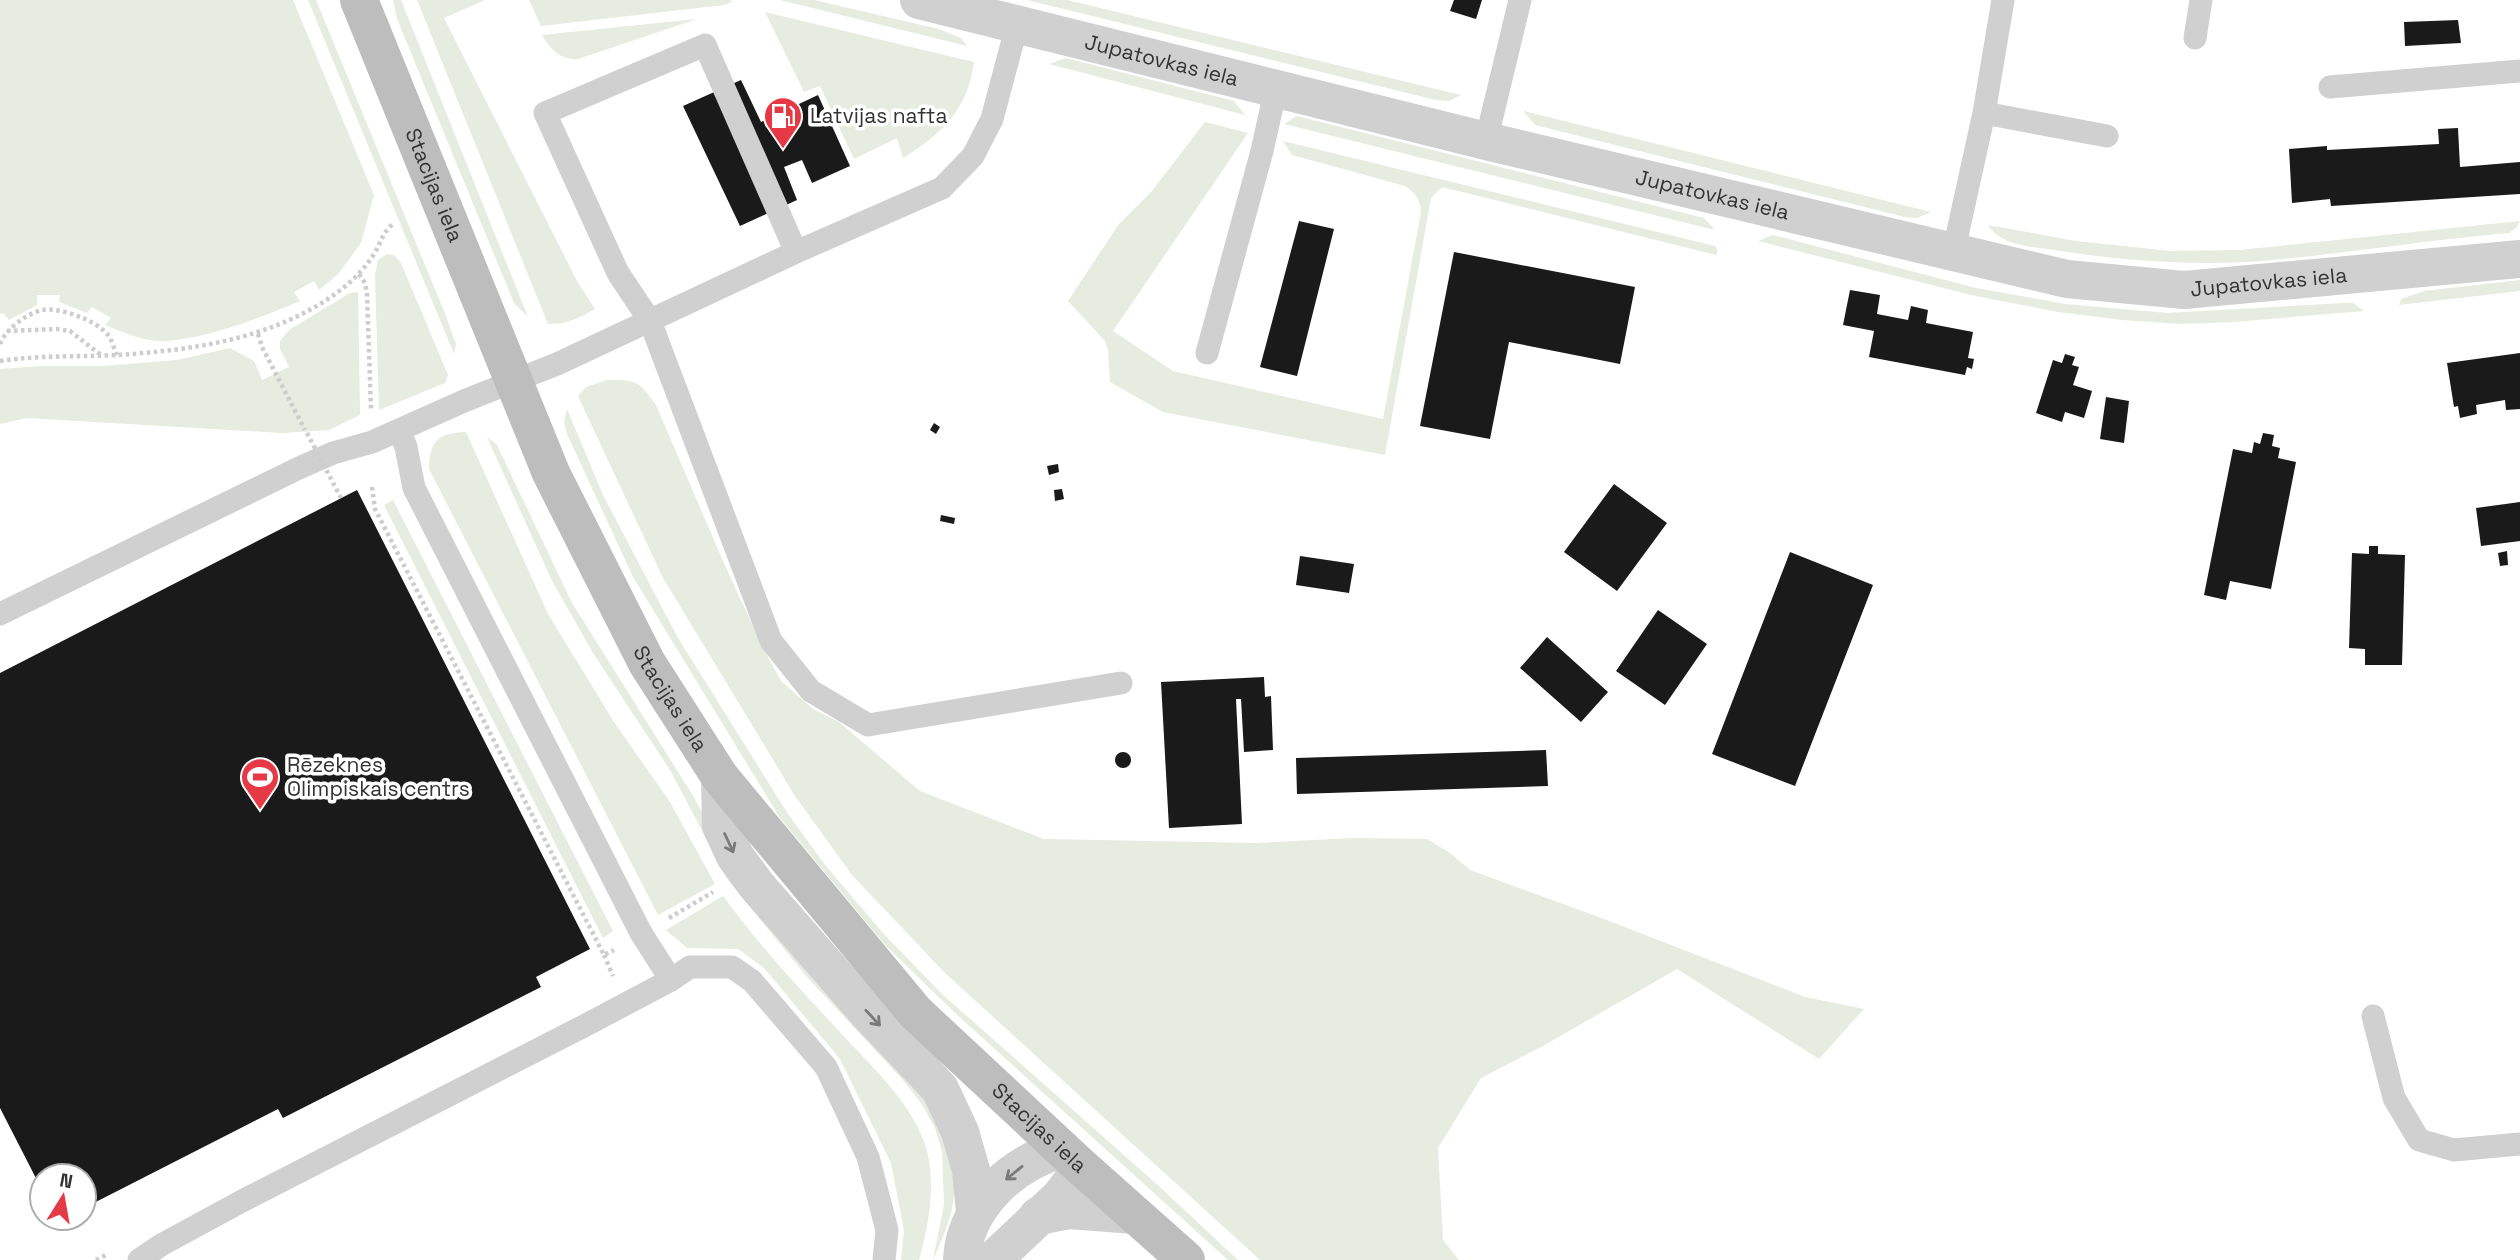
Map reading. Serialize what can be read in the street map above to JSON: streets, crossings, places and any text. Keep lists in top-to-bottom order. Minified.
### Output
{"streets":{"main road":["Stacijas iela"],"street":["Jupatovkas iela"]},"places":{"fuel station":["Latvijas nafta"],"sports":["Rēzeknes Olimpiskais centrs"]},"north":"top"}
